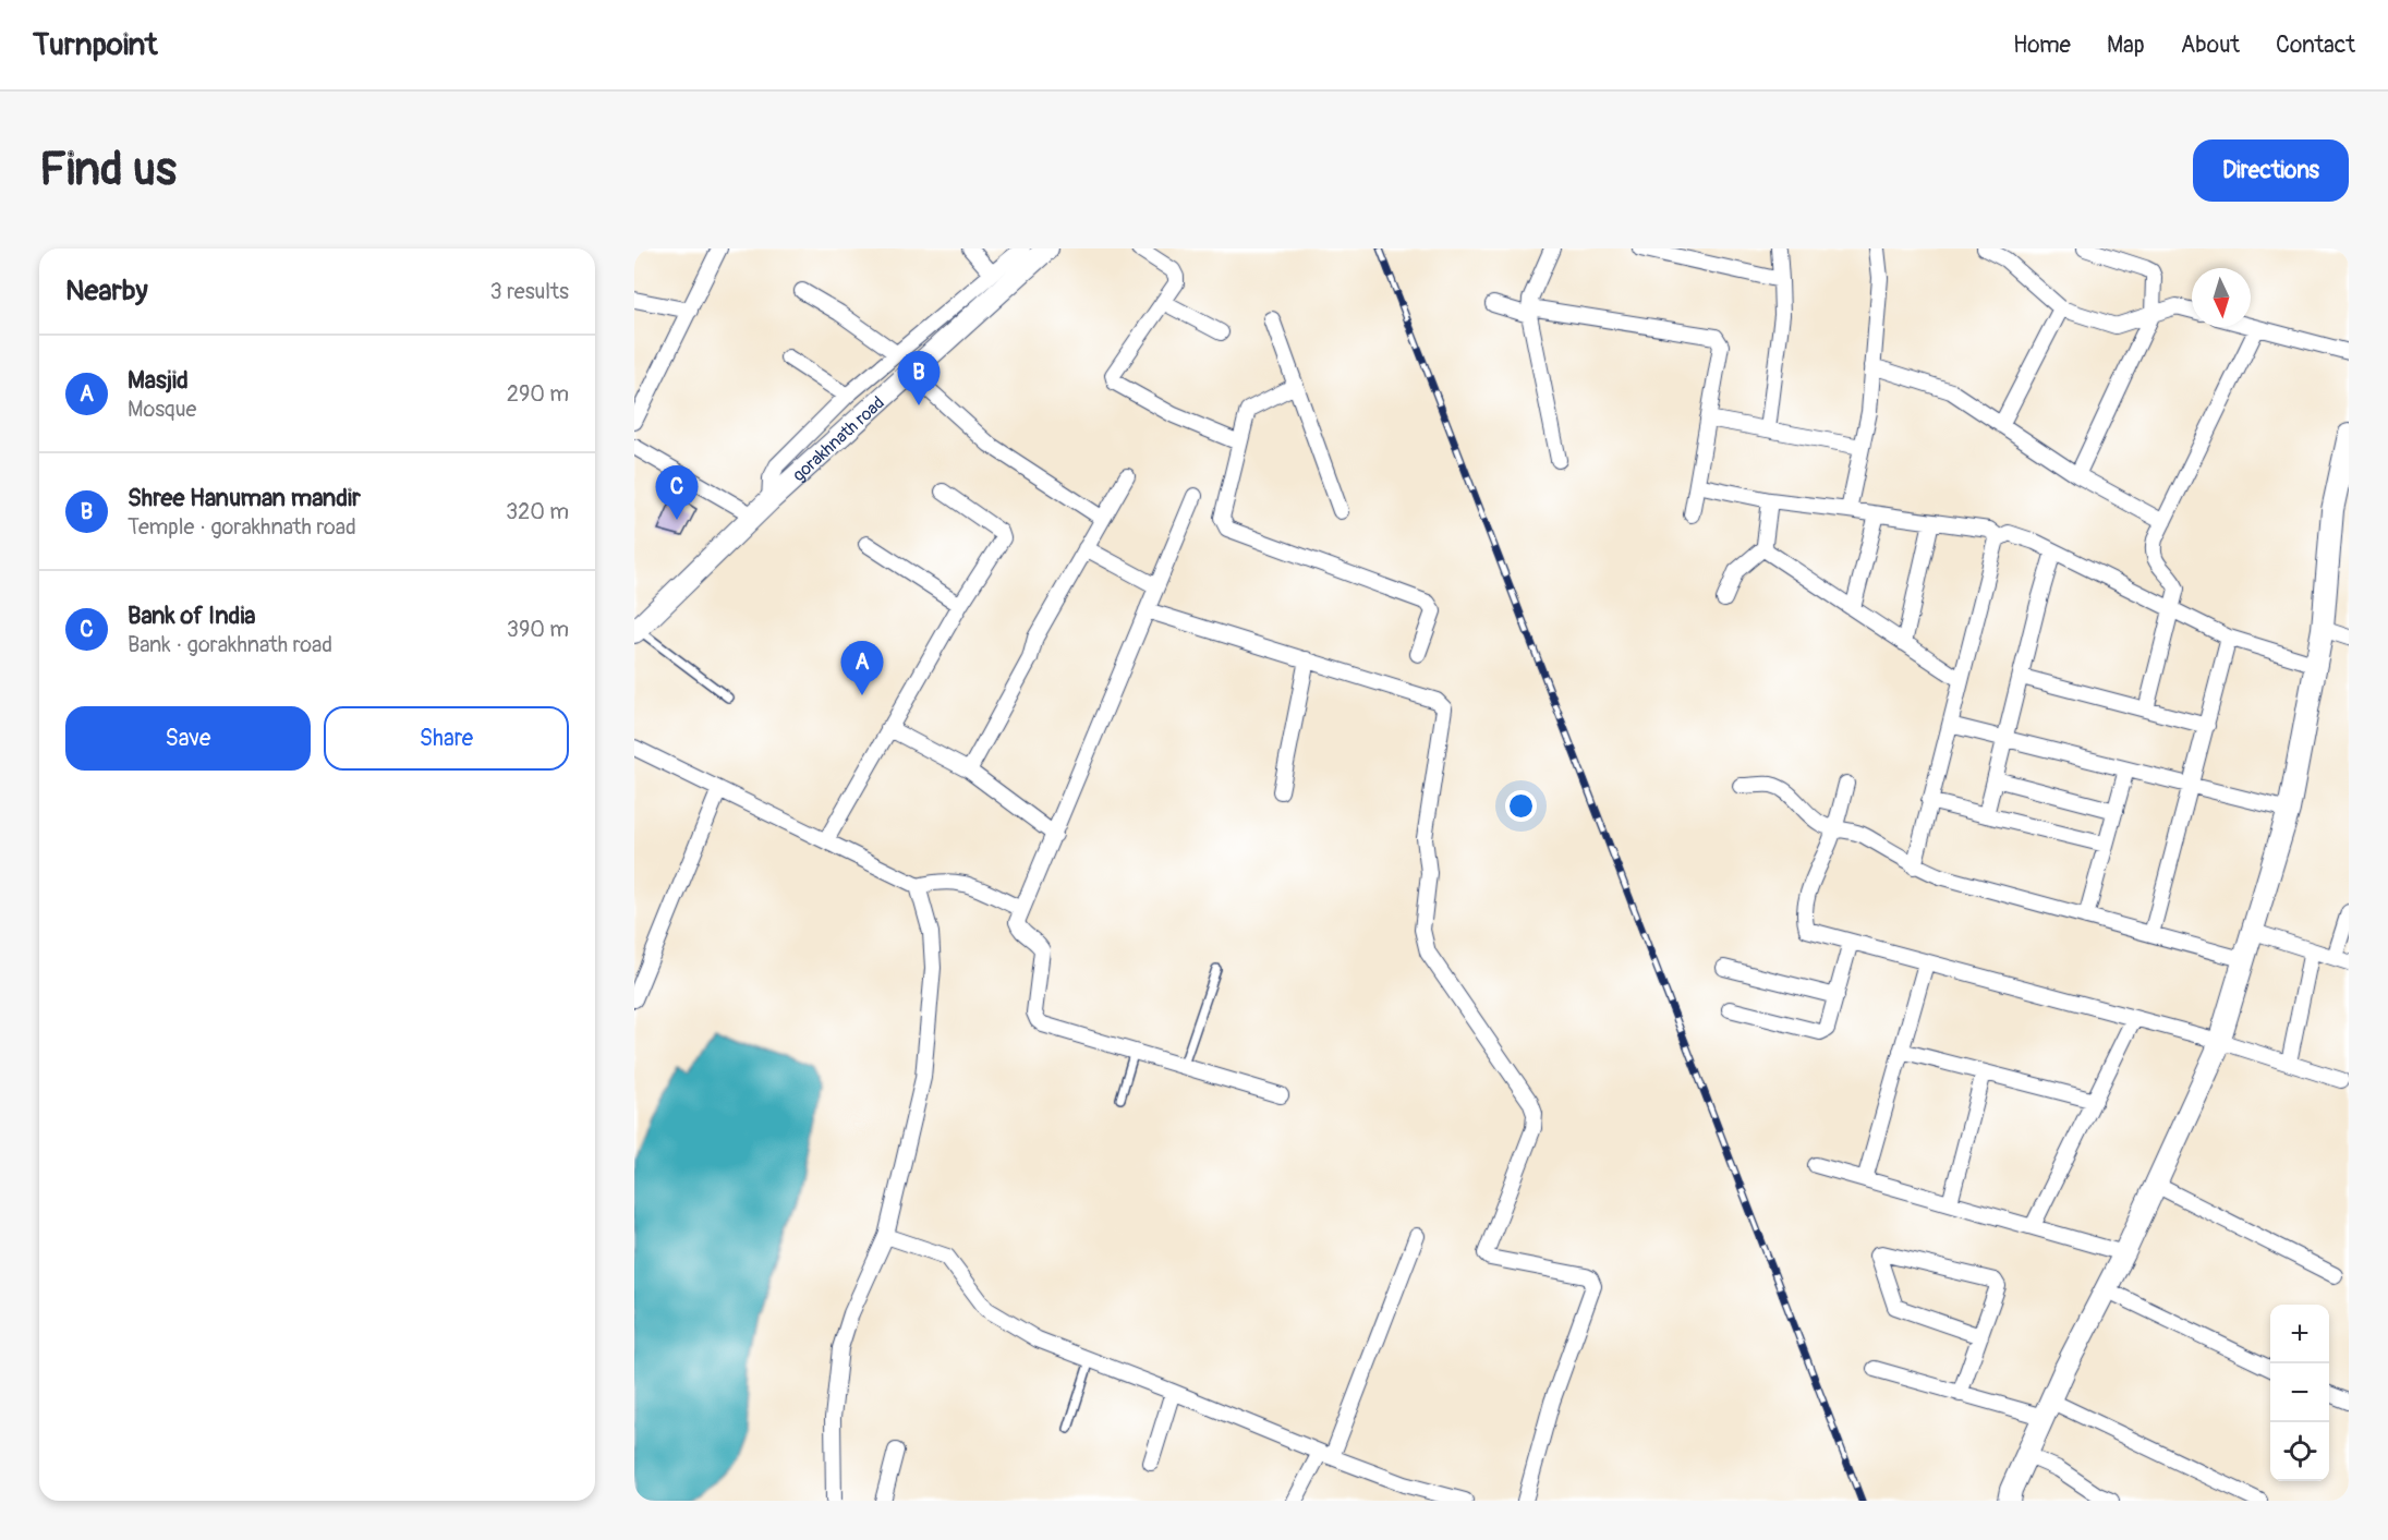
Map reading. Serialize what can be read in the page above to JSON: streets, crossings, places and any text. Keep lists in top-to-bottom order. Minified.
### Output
{"streets":{"street":["gorakhnath road"]},"north":"bottom","page":{"header":"Turnpoint","nav":["Home","Map","About","Contact"],"buttons":["Directions",["Save","Share"]],"title":"Find us","heading":["Nearby","3 results"],"list":[{"mark":"A","name":"Masjid","note":"Mosque","value":"290 m"},{"mark":"B","name":"Shree Hanuman mandir","note":"Temple · gorakhnath road","value":"320 m"},{"mark":"C","name":"Bank of India","note":"Bank · gorakhnath road","value":"390 m"}],"pins":["B","C","A"],"map_buttons":["+","−"]}}
